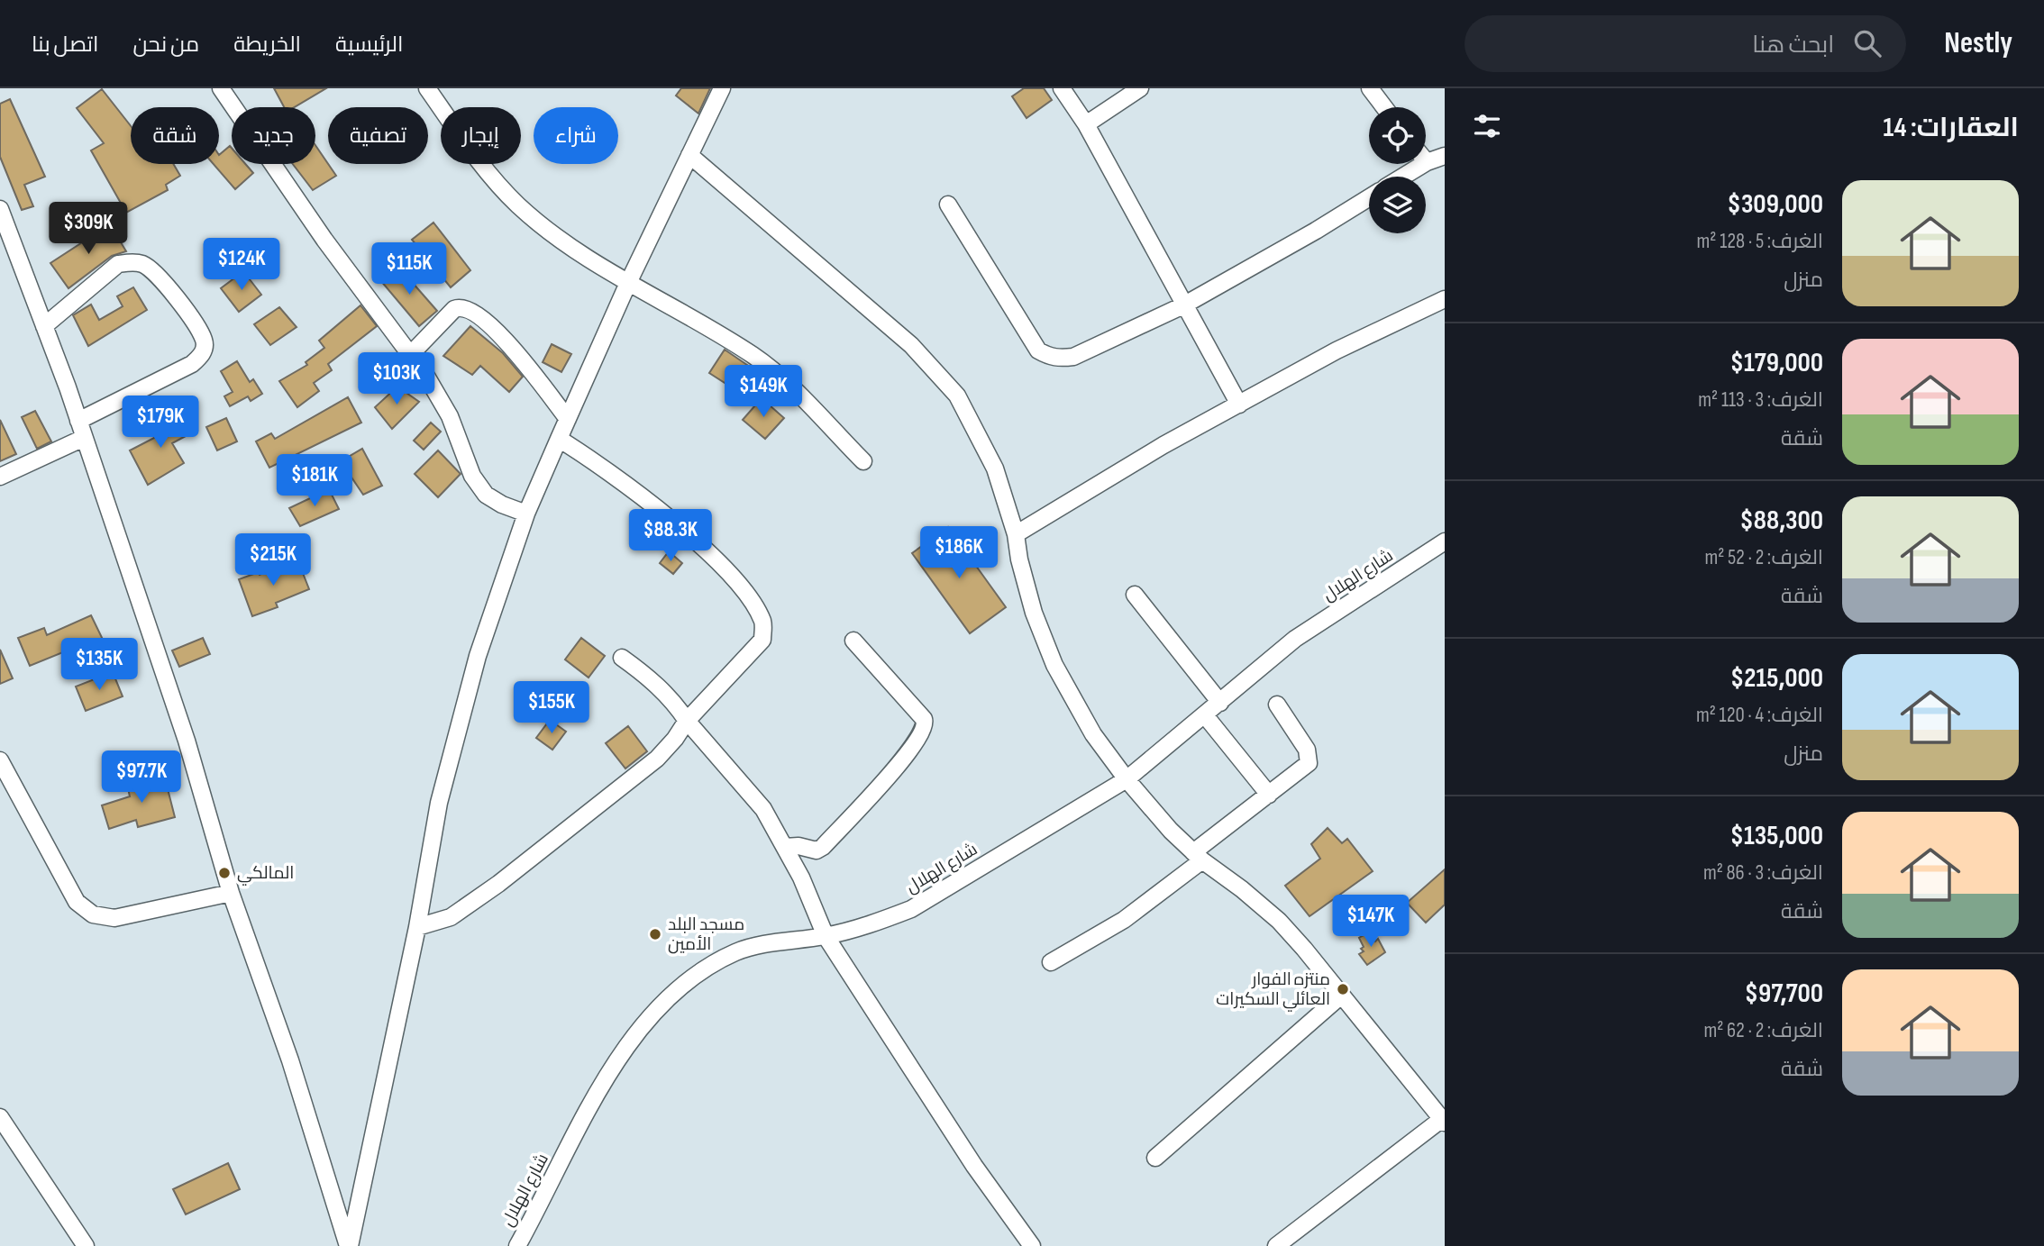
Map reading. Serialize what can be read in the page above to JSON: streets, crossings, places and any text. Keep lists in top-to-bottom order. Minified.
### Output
{"streets":{"street":["شارع الهلال"]},"places":["المالكي","مسجد البلد الأمين","منتزه الفوار العائلي السكيرات"],"page":{"header":"Nestly","search":"ابحث هنا","nav":["الرئيسية","الخريطة","من نحن","اتصل بنا"],"heading":"العقارات: 14","chip":["شراء","إيجار","تصفية","جديد","شقة"],"list":[{"name":"$309,000","note":"الغرف: 5 · 128 m² · منزل"},{"name":"$179,000","note":"الغرف: 3 · 113 m² · شقة"},{"name":"$88,300","note":"الغرف: 2 · 52 m² · شقة"},{"name":"$215,000","note":"الغرف: 4 · 120 m² · منزل"},{"name":"$135,000","note":"الغرف: 3 · 86 m² · شقة"},{"name":"$97,700","note":"الغرف: 2 · 62 m² · شقة"}],"price":["$309K","$124K","$115K","$103K","$149K","$179K","$181K","$88.3K","$186K","$215K","$135K","$155K","$97.7K","$147K"]}}
